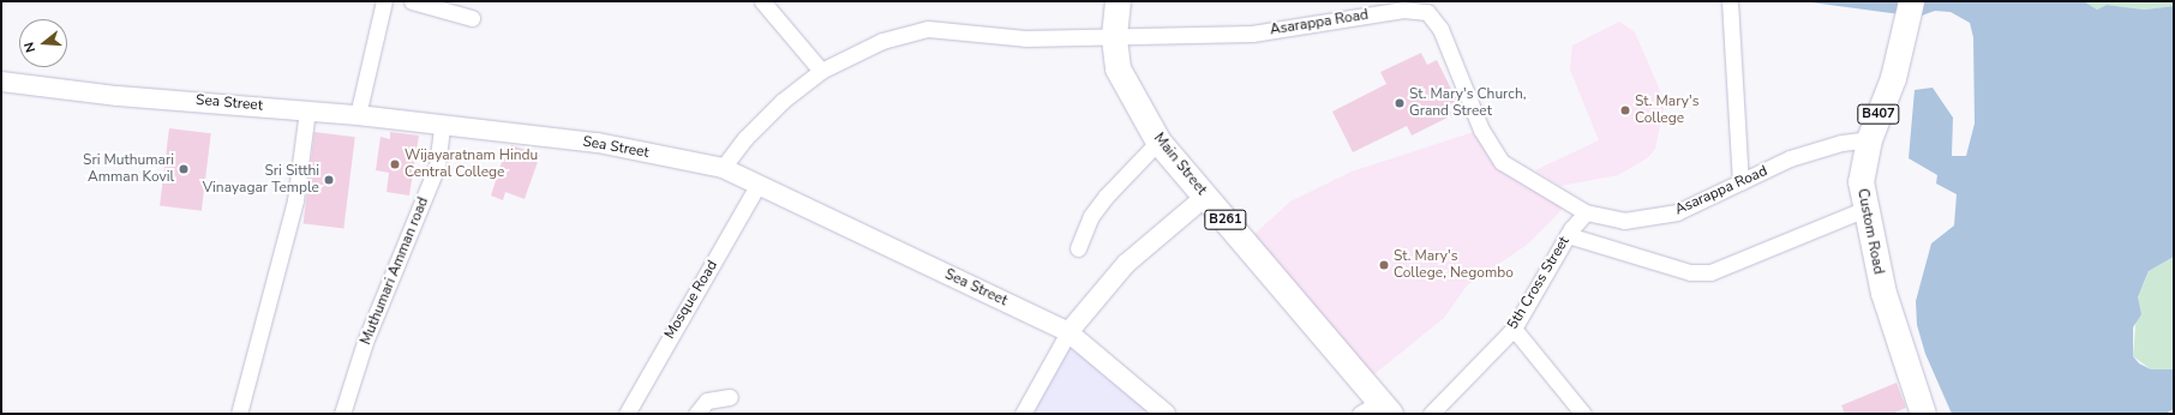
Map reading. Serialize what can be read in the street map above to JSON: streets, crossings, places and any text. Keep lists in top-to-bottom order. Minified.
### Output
{"streets":{"main road":["B407","Main Street","B261","Custom Road"],"street":["Asarappa Road","Sea Street","Muthumari Amman road","5th Cross Street","Mosque Road"]},"crossings":[["Asarappa Road","Sea Street"],["Asarappa Road","Main Street"],["Asarappa Road","Custom Road"],["Asarappa Road","5th Cross Street"],["Sea Street","Muthumari Amman road"],["Sea Street","Mosque Road"]],"places":["St. Mary's Church, Grand Street","St. Mary's College","Wijayaratnam Hindu Central College","Sri Muthumari Amman Kovil","Sri Sitthi Vinayagar Temple","St. Mary's College, Negombo"],"north":"left"}
